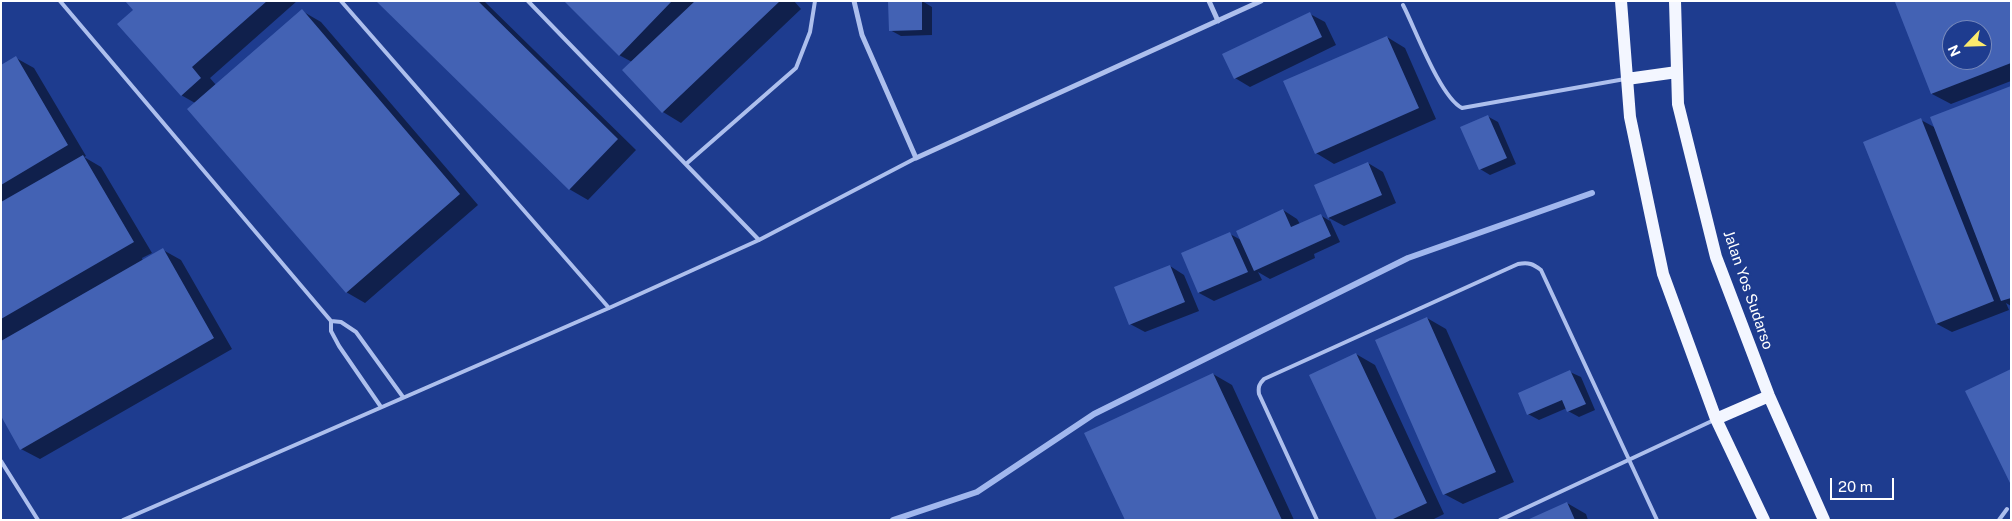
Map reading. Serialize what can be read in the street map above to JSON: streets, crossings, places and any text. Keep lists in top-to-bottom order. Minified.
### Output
{"streets":{"main road":["Jalan Yos Sudarso"]},"scale_bar":"20 m","north":"bottom left"}
